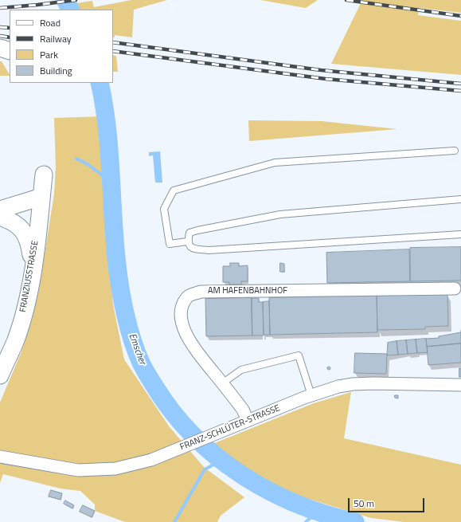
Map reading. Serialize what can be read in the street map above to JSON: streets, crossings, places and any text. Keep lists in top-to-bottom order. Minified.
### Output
{"streets":{"street":["FRANZIUSSTRASSE","AM HAFENBAHNHOF","FRANZ-SCHLÜTER-STRASSE"]},"crossings":[["AM HAFENBAHNHOF","FRANZ-SCHLÜTER-STRASSE"]],"water":["Emscher"],"legend":["Road","Railway","Park","Building"],"scale_bar":"50 m"}
